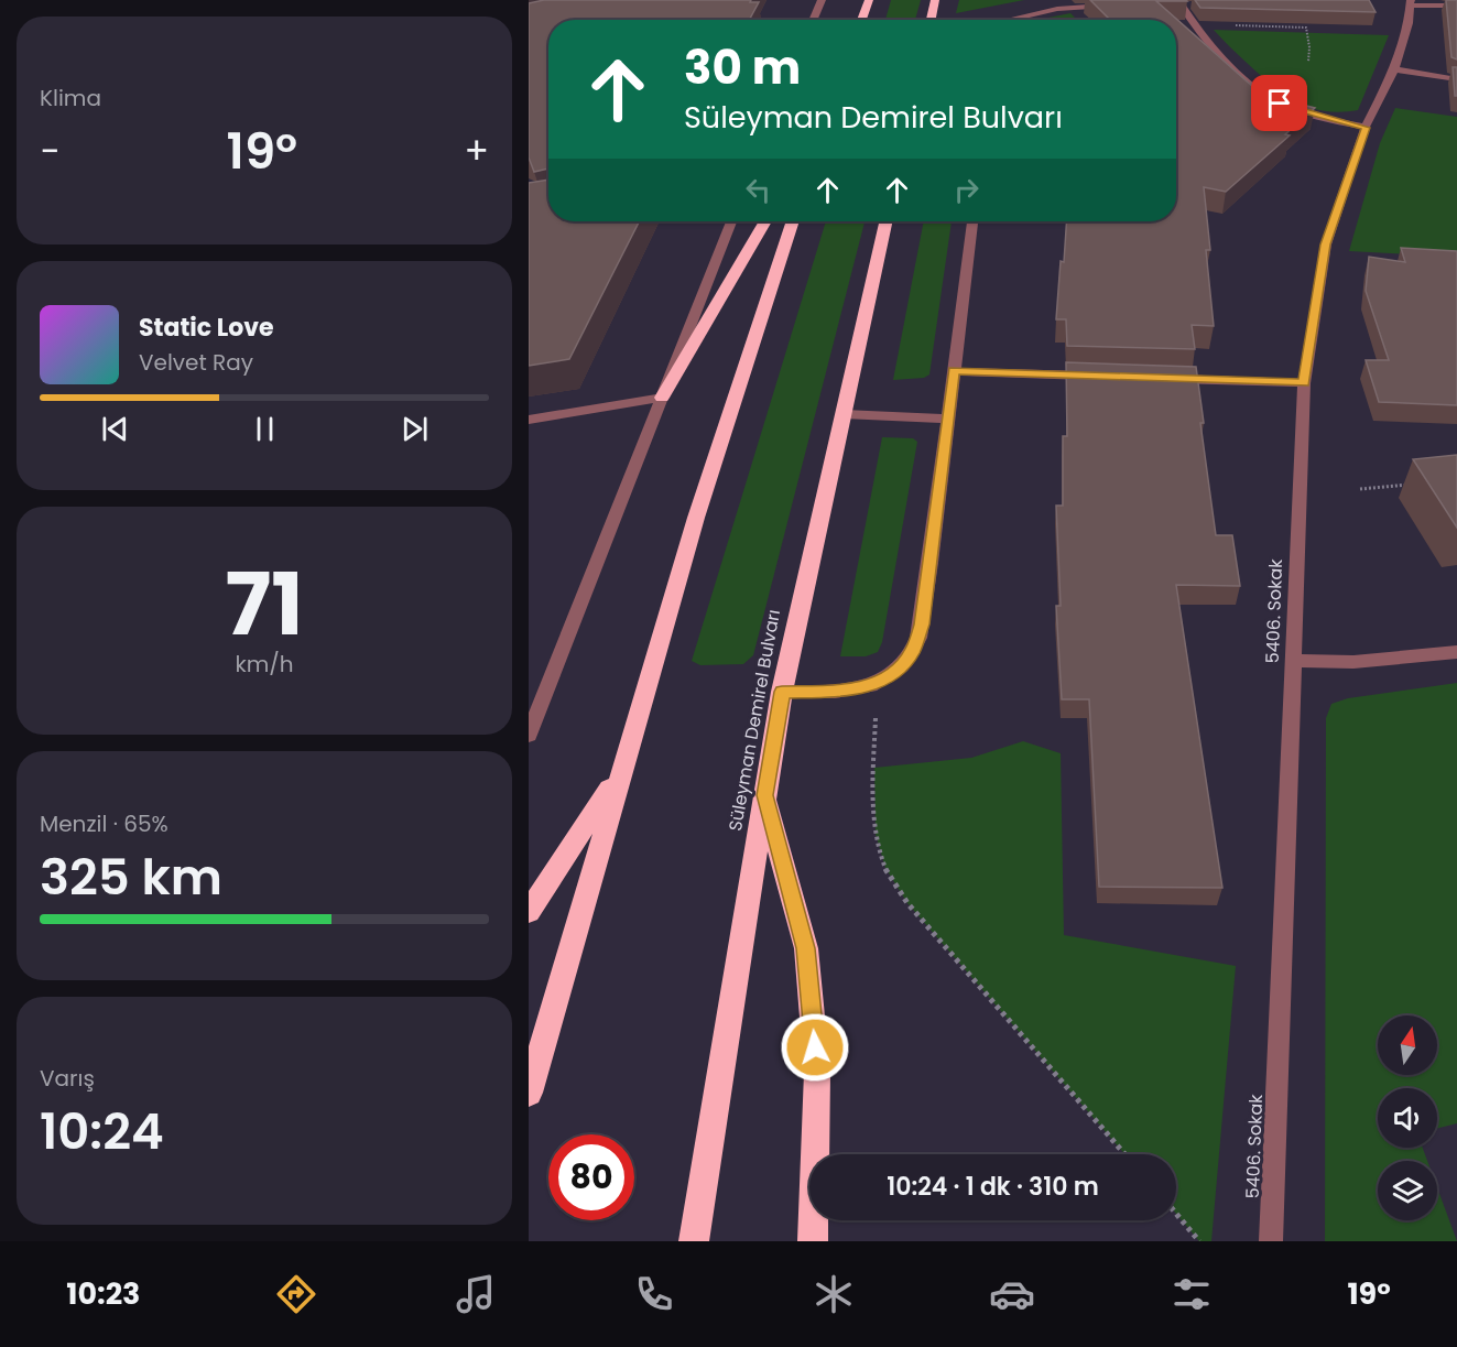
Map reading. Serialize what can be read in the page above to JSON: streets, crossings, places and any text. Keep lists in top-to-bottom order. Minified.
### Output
{"streets":{"highway":["Süleyman Demirel Bulvarı"],"street":["5406. Sokak"]},"north":"top","page":{"tile":["Klima",["71","km/h"],["Menzil · 65%","325 km"],["Varış","10:24"]],"turn":["30 m","Süleyman Demirel Bulvarı"],"heat":["−","19°","+"],"song":["Static Love","Velvet Ray"],"limit":"80","trip":"10:24 · 1 dk · 310 m","tabs":["10:23","19°"]}}
